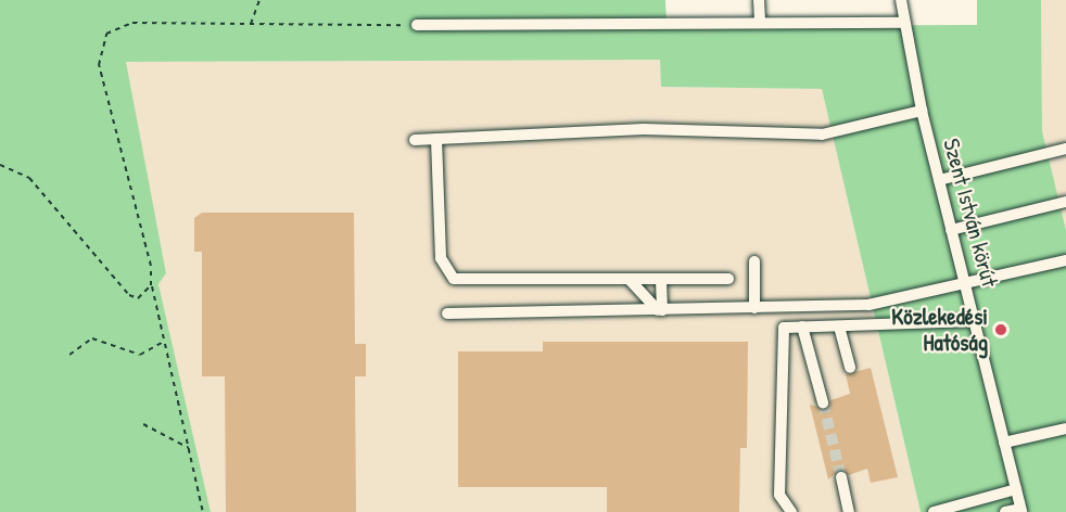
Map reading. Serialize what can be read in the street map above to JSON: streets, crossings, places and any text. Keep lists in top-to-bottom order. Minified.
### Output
{"streets":{"street":["Szent István körút"]},"places":["Közlekedési Hatóság"]}
